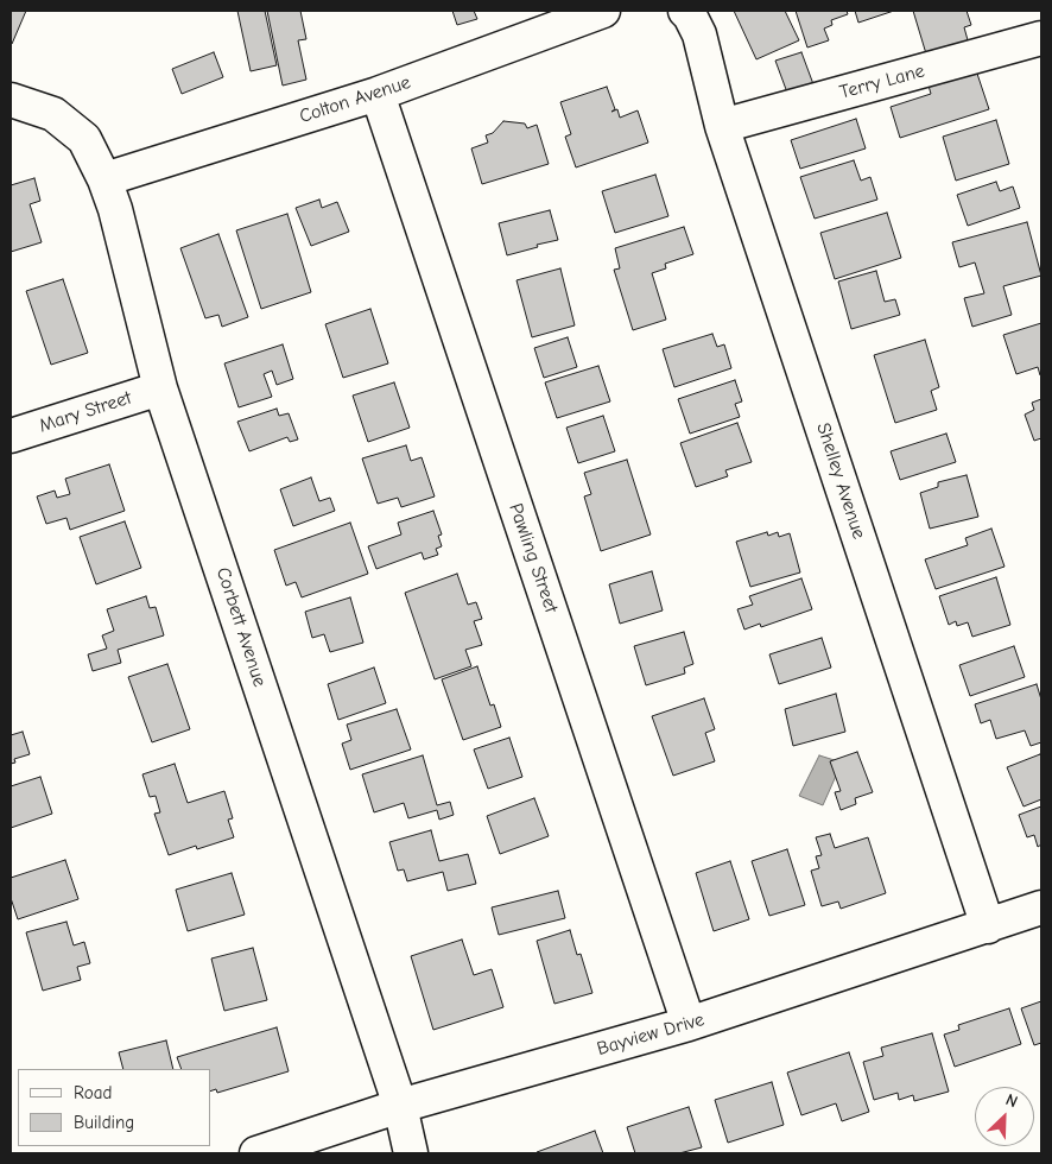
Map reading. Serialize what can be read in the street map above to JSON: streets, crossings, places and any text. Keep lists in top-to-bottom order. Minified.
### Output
{"streets":{"street":["Terry Lane","Colton Avenue","Mary Street","Shelley Avenue","Pawling Street","Corbett Avenue","Bayview Drive"]},"crossings":[["Terry Lane","Shelley Avenue"],["Colton Avenue","Pawling Street"],["Colton Avenue","Corbett Avenue"],["Mary Street","Corbett Avenue"],["Shelley Avenue","Bayview Drive"],["Pawling Street","Bayview Drive"],["Corbett Avenue","Bayview Drive"]],"legend":["Road","Building"],"north":"top right"}
